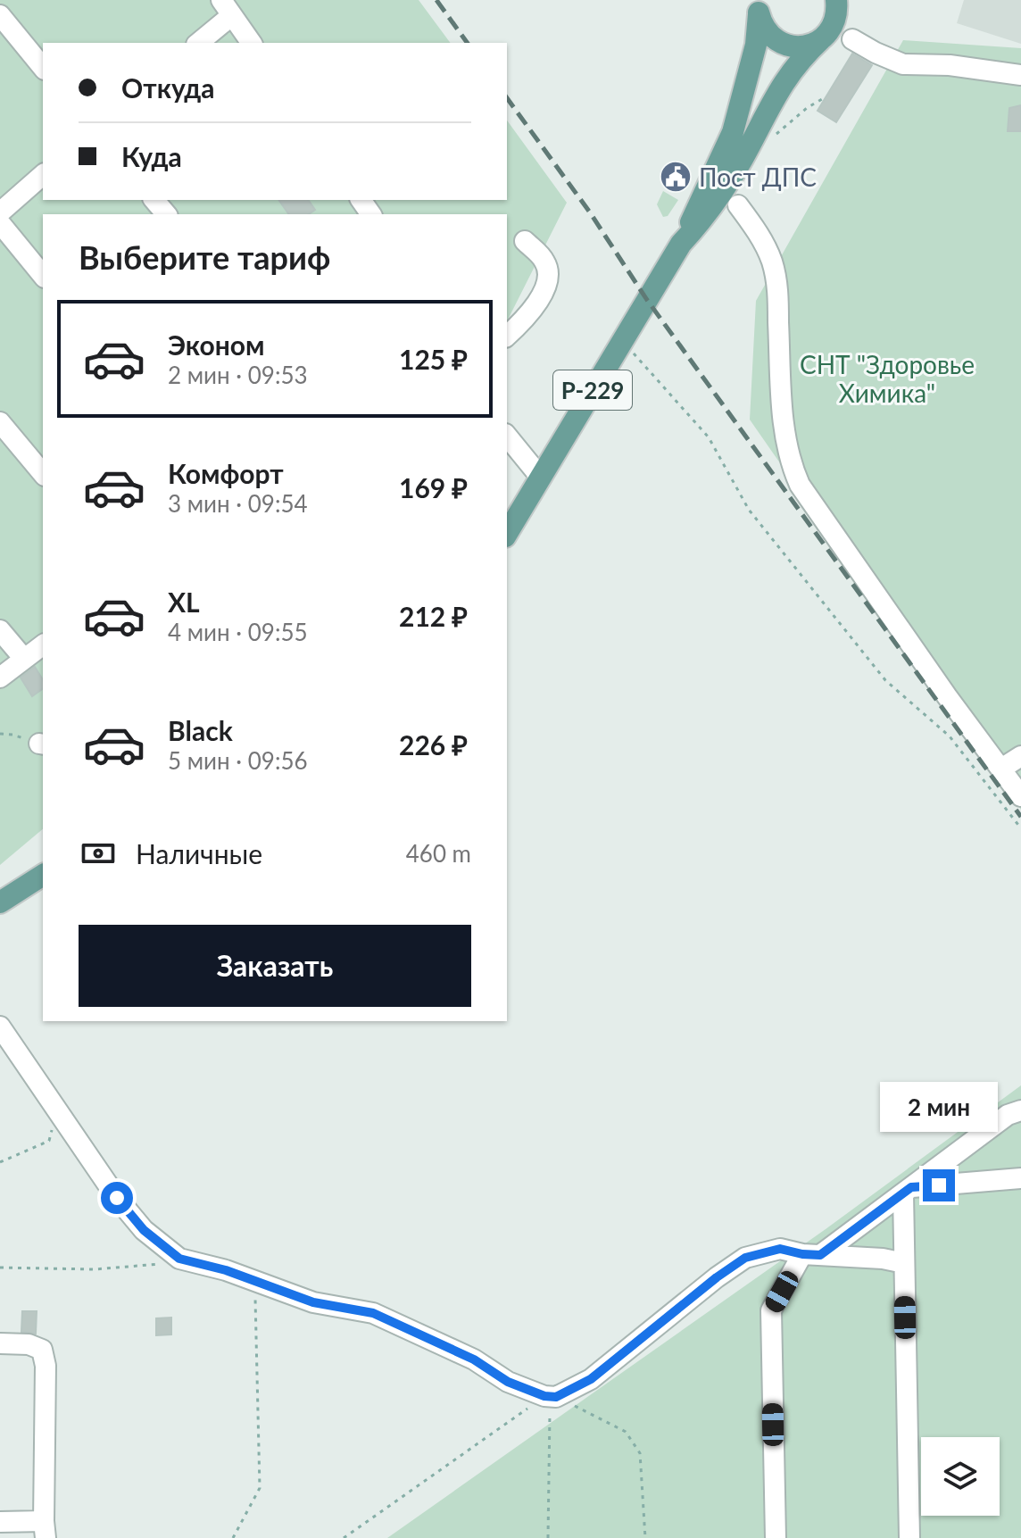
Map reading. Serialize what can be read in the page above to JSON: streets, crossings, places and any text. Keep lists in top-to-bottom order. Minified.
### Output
{"streets":{"main road":["Р-229"]},"parks":["СНТ \"Здоровье Химика\""],"places":{"public building":["Пост ДПС"]},"page":{"banner":["Откуда","Куда"],"heading":"Выберите тариф","list":[{"name":"Эконом","note":"2 мин · 09:53","value":"125 ₽"},{"name":"Комфорт","note":"3 мин · 09:54","value":"169 ₽"},{"name":"XL","note":"4 мин · 09:55","value":"212 ₽"},{"name":"Black","note":"5 мин · 09:56","value":"226 ₽"}],"pay":["Наличные","460 m"],"buttons":"Заказать","bubble":"2 мин"}}
